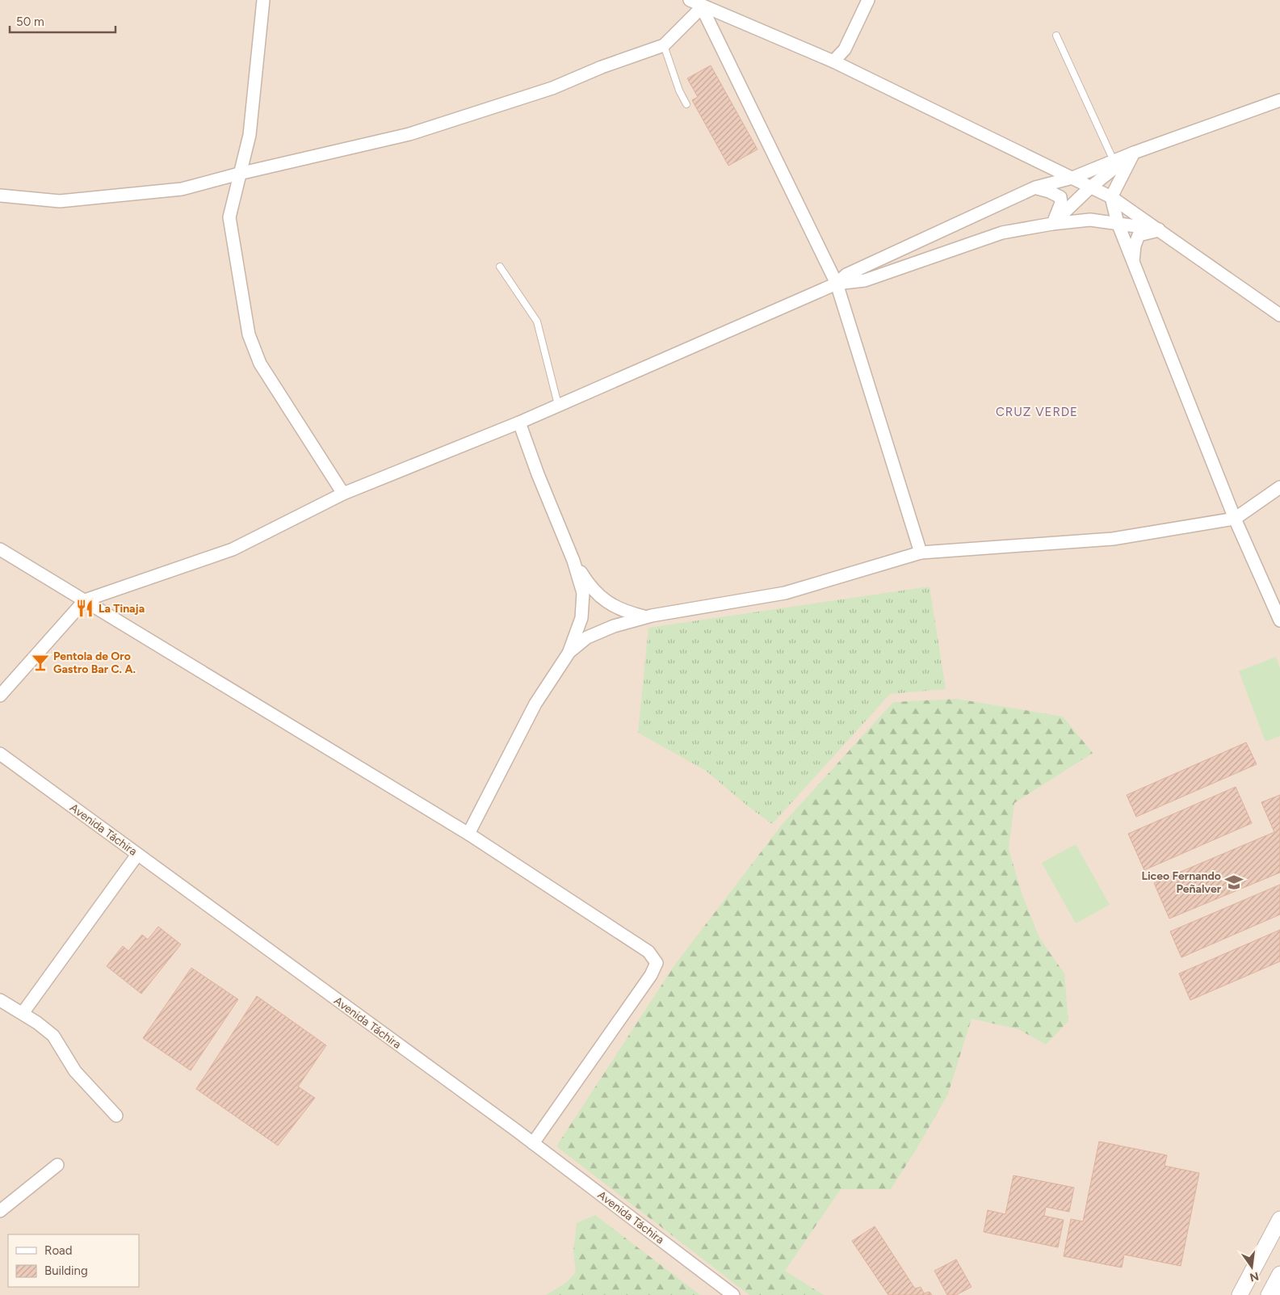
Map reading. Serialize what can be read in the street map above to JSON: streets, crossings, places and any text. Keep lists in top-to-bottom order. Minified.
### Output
{"streets":{"street":["Avenida Táchira"]},"districts":["CRUZ VERDE"],"places":{"restaurant":["La Tinaja"],"bar":["Pentola de Oro Gastro Bar C. A."],"school or university":["Liceo Fernando Peñalver"]},"legend":["Road","Building"],"scale_bar":"50 m","north":"bottom"}
